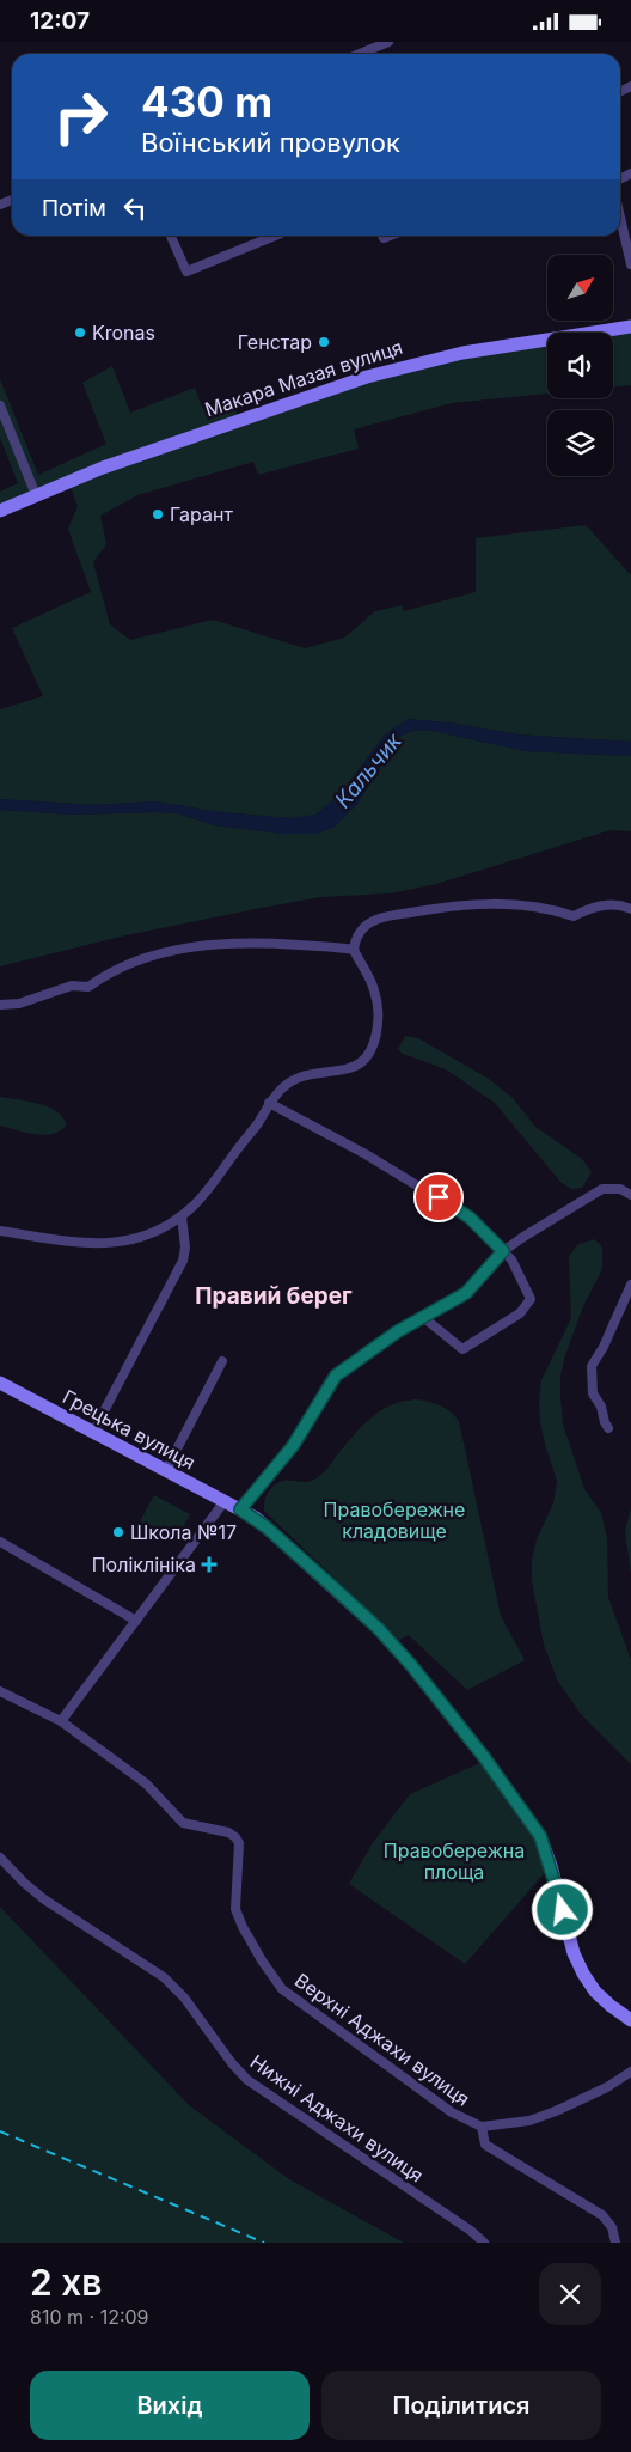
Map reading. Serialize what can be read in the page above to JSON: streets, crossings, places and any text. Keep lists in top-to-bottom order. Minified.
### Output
{"streets":{"street":["Макара Мазая вулиця","Грецька вулиця","Верхні Аджахи вулиця","Нижні Аджахи вулиця"]},"districts":["Правий берег"],"water":["Кальчик"],"parks":["Правобережне кладовище","Правобережна площа"],"places":{"other":["Kronas","Генстар","Гарант","Школа №17"],"health":["Поліклініка"]},"north":"top right","page":{"status":"12:07","turn":["430 m","Воїнський провулок"],"then":"Потім","heading":["2 хв","810 m · 12:09"],"buttons":["Вихід","Поділитися"]}}
